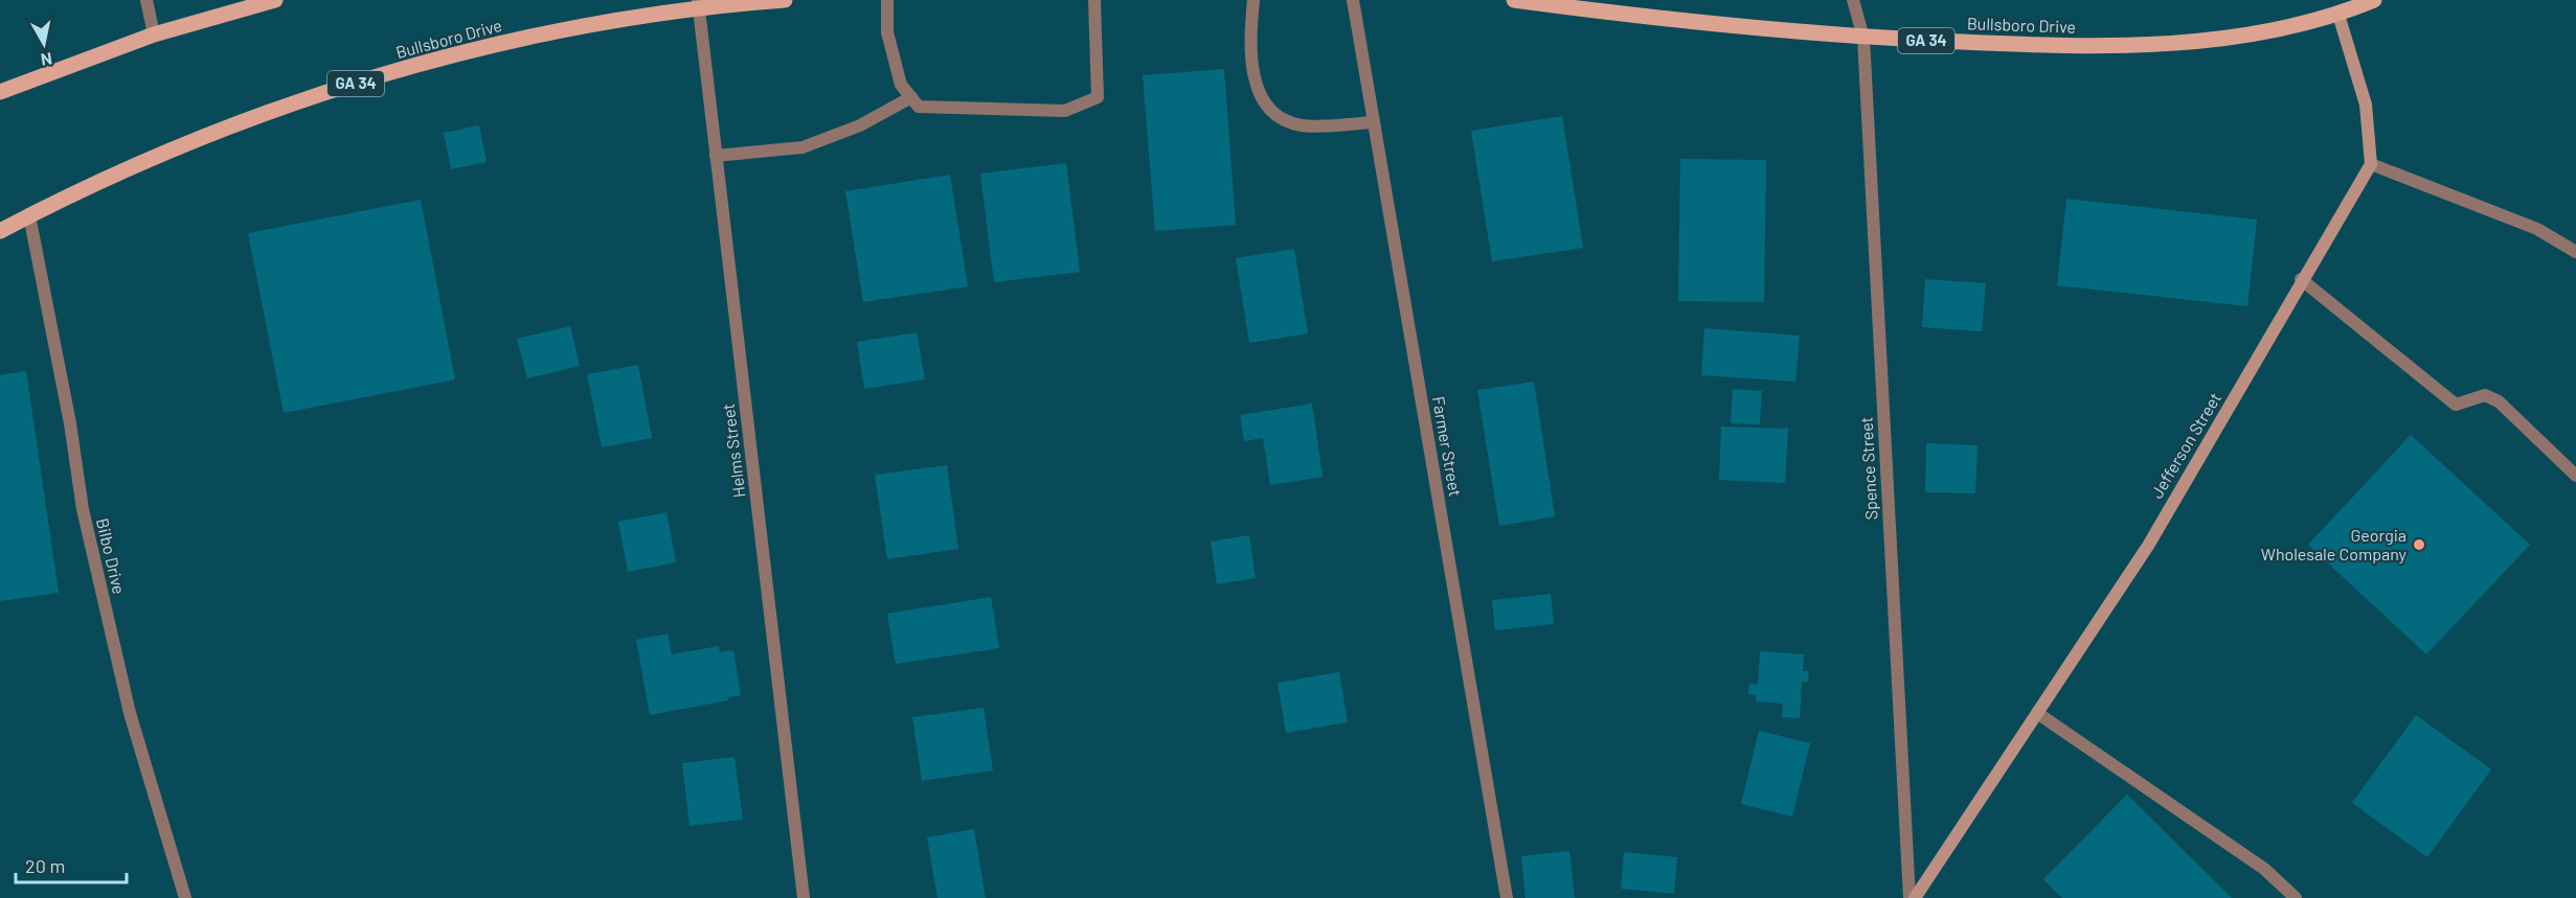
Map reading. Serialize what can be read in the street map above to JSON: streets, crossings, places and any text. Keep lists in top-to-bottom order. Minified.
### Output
{"streets":{"main road":["Bullsboro Drive","GA 34"],"street":["Jefferson Street","Farmer Street","Helms Street","Spence Street","Bilbo Drive"]},"crossings":[["Bullsboro Drive","GA 34"],["Bullsboro Drive","Helms Street"],["Bullsboro Drive","Spence Street"],["Bullsboro Drive","Bilbo Drive"]],"places":["Georgia Wholesale Company"],"scale_bar":"20 m","north":"bottom"}
